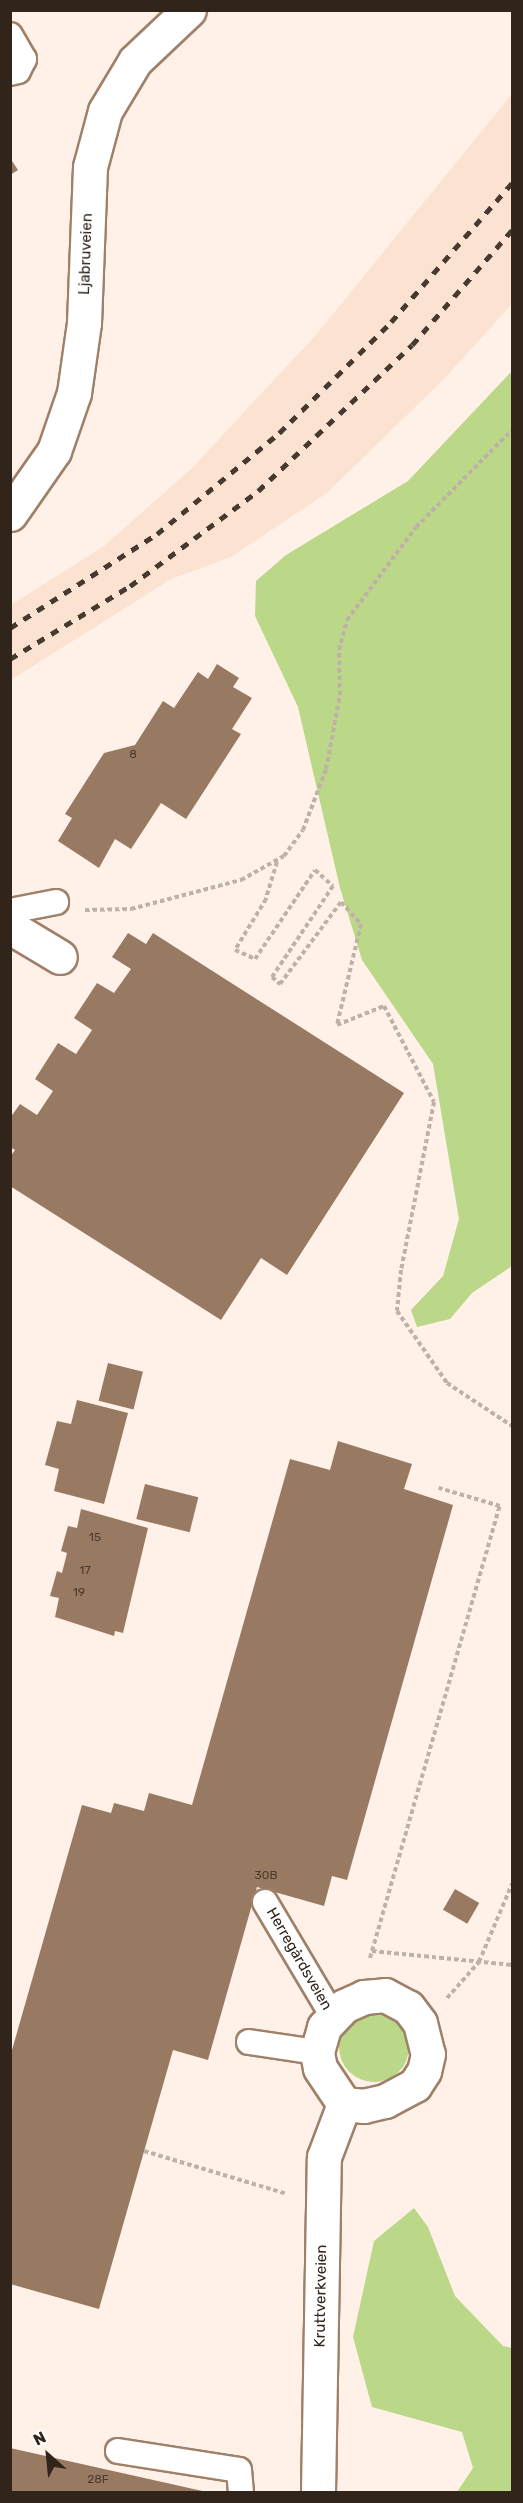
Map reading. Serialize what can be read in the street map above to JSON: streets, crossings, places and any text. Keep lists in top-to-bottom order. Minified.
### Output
{"streets":{"street":["Ljabruveien","Kruttverkveien"],"lane":["Herregårdsveien"]},"crossings":[["Herregårdsveien","Kruttverkveien"]],"house_numbers":["8","15","17","19","30B","28F"],"north":"top left"}
